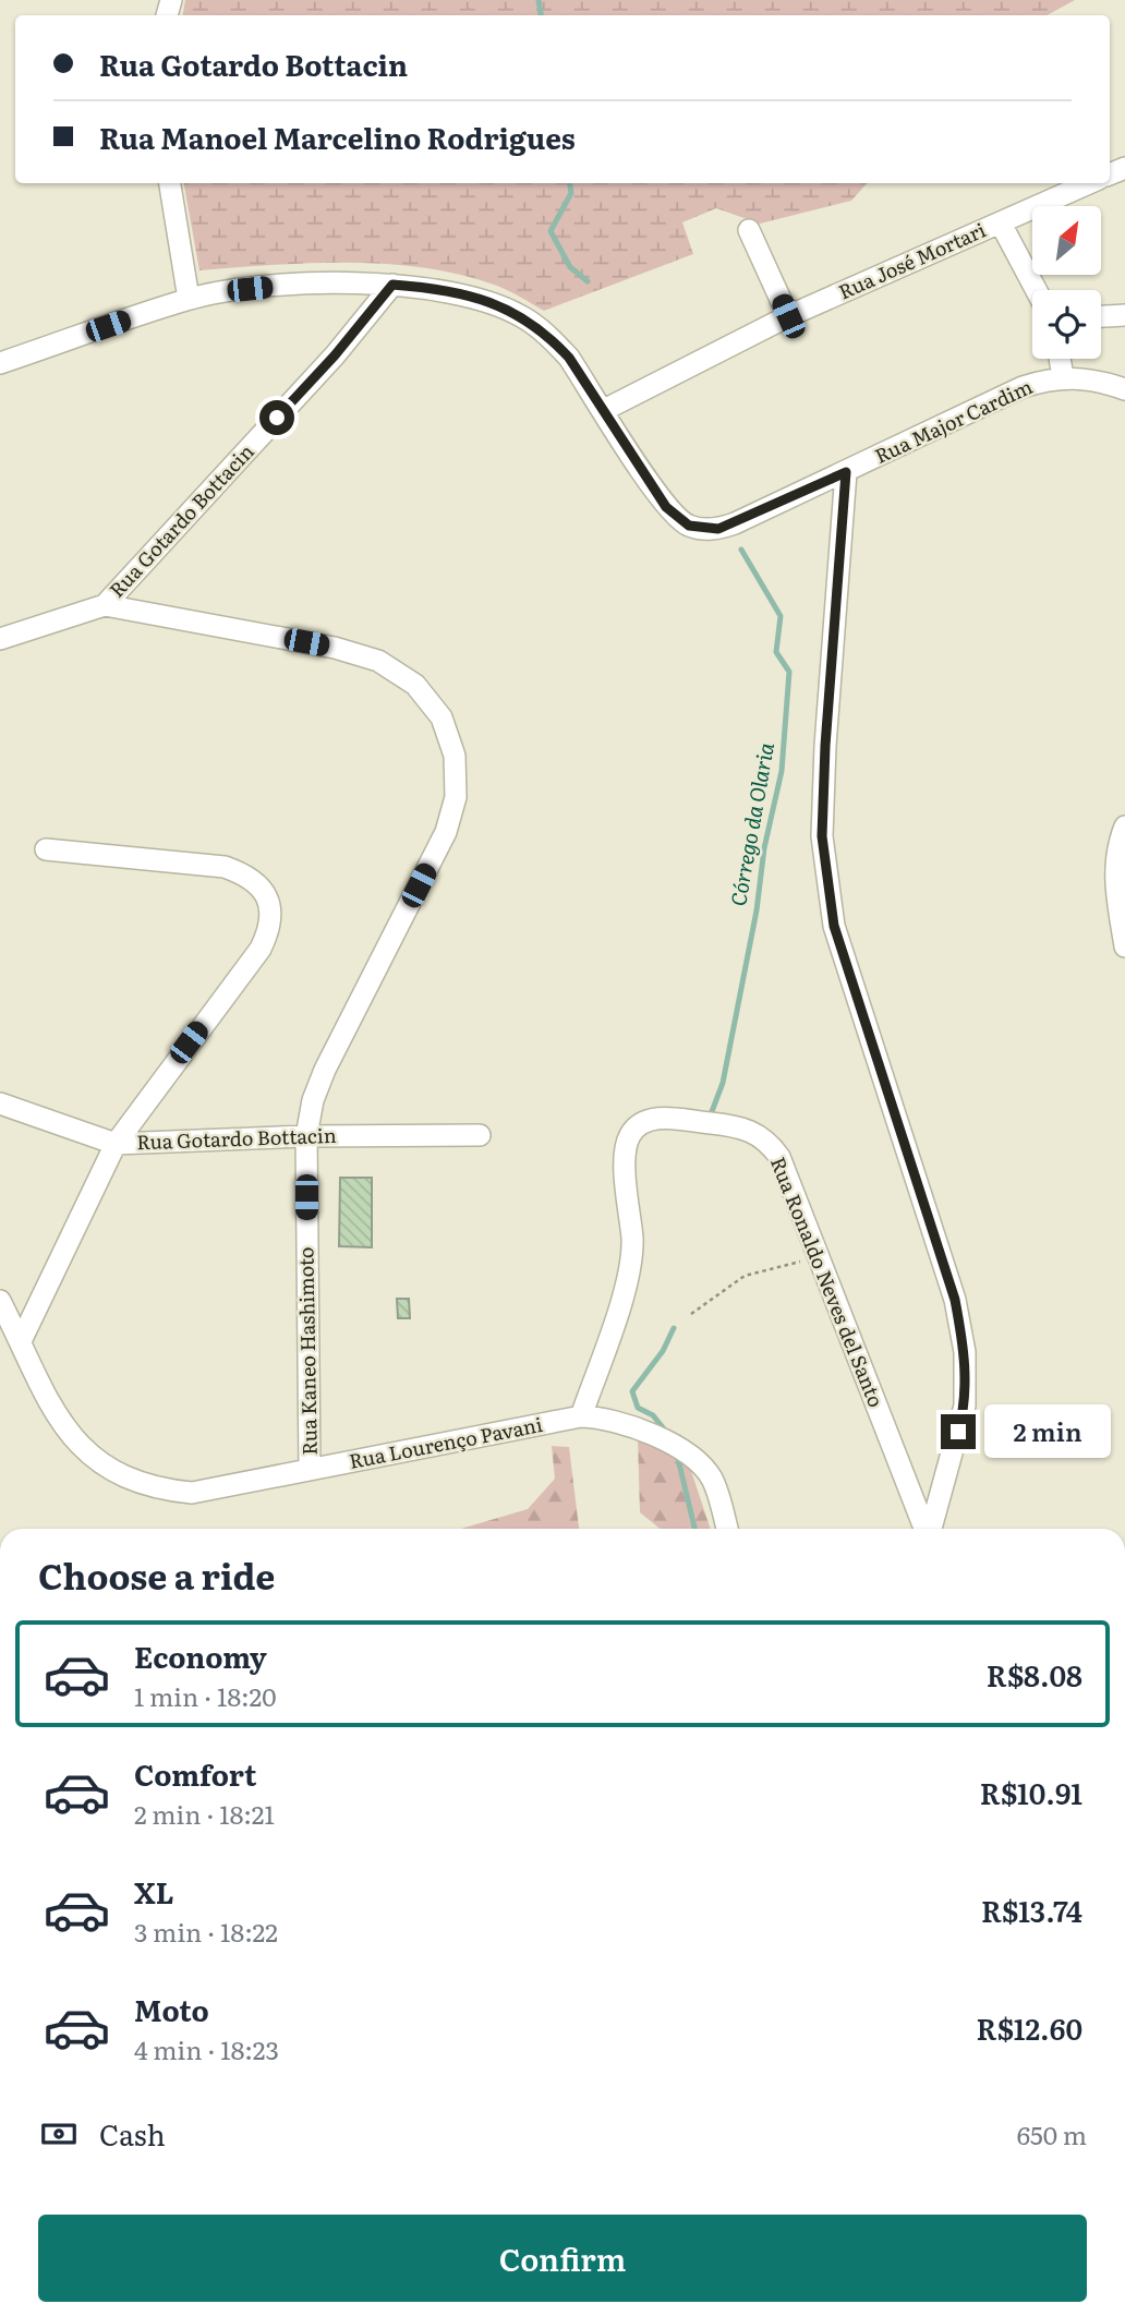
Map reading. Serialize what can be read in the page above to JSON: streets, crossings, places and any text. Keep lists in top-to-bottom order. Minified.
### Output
{"streets":{"street":["Rua José Mortari","Rua Major Cardim","Rua Gotardo Bottacin","Rua Ronaldo Neves del Santo","Rua Kaneo Hashimoto","Rua Lourenço Pavani"]},"crossings":[["Rua José Mortari","Rua Major Cardim"],["Rua Major Cardim","Rua Gotardo Bottacin"],["Rua Gotardo Bottacin","Rua Kaneo Hashimoto"],["Rua Ronaldo Neves del Santo","Rua Lourenço Pavani"],["Rua Kaneo Hashimoto","Rua Lourenço Pavani"]],"water":["Córrego da Olaria"],"north":"top right","page":{"banner":["Rua Gotardo Bottacin","Rua Manoel Marcelino Rodrigues"],"bubble":"2 min","heading":"Choose a ride","list":[{"name":"Economy","note":"1 min · 18:20","value":"R$8.08"},{"name":"Comfort","note":"2 min · 18:21","value":"R$10.91"},{"name":"XL","note":"3 min · 18:22","value":"R$13.74"},{"name":"Moto","note":"4 min · 18:23","value":"R$12.60"}],"pay":["Cash","650 m"],"buttons":"Confirm"}}
